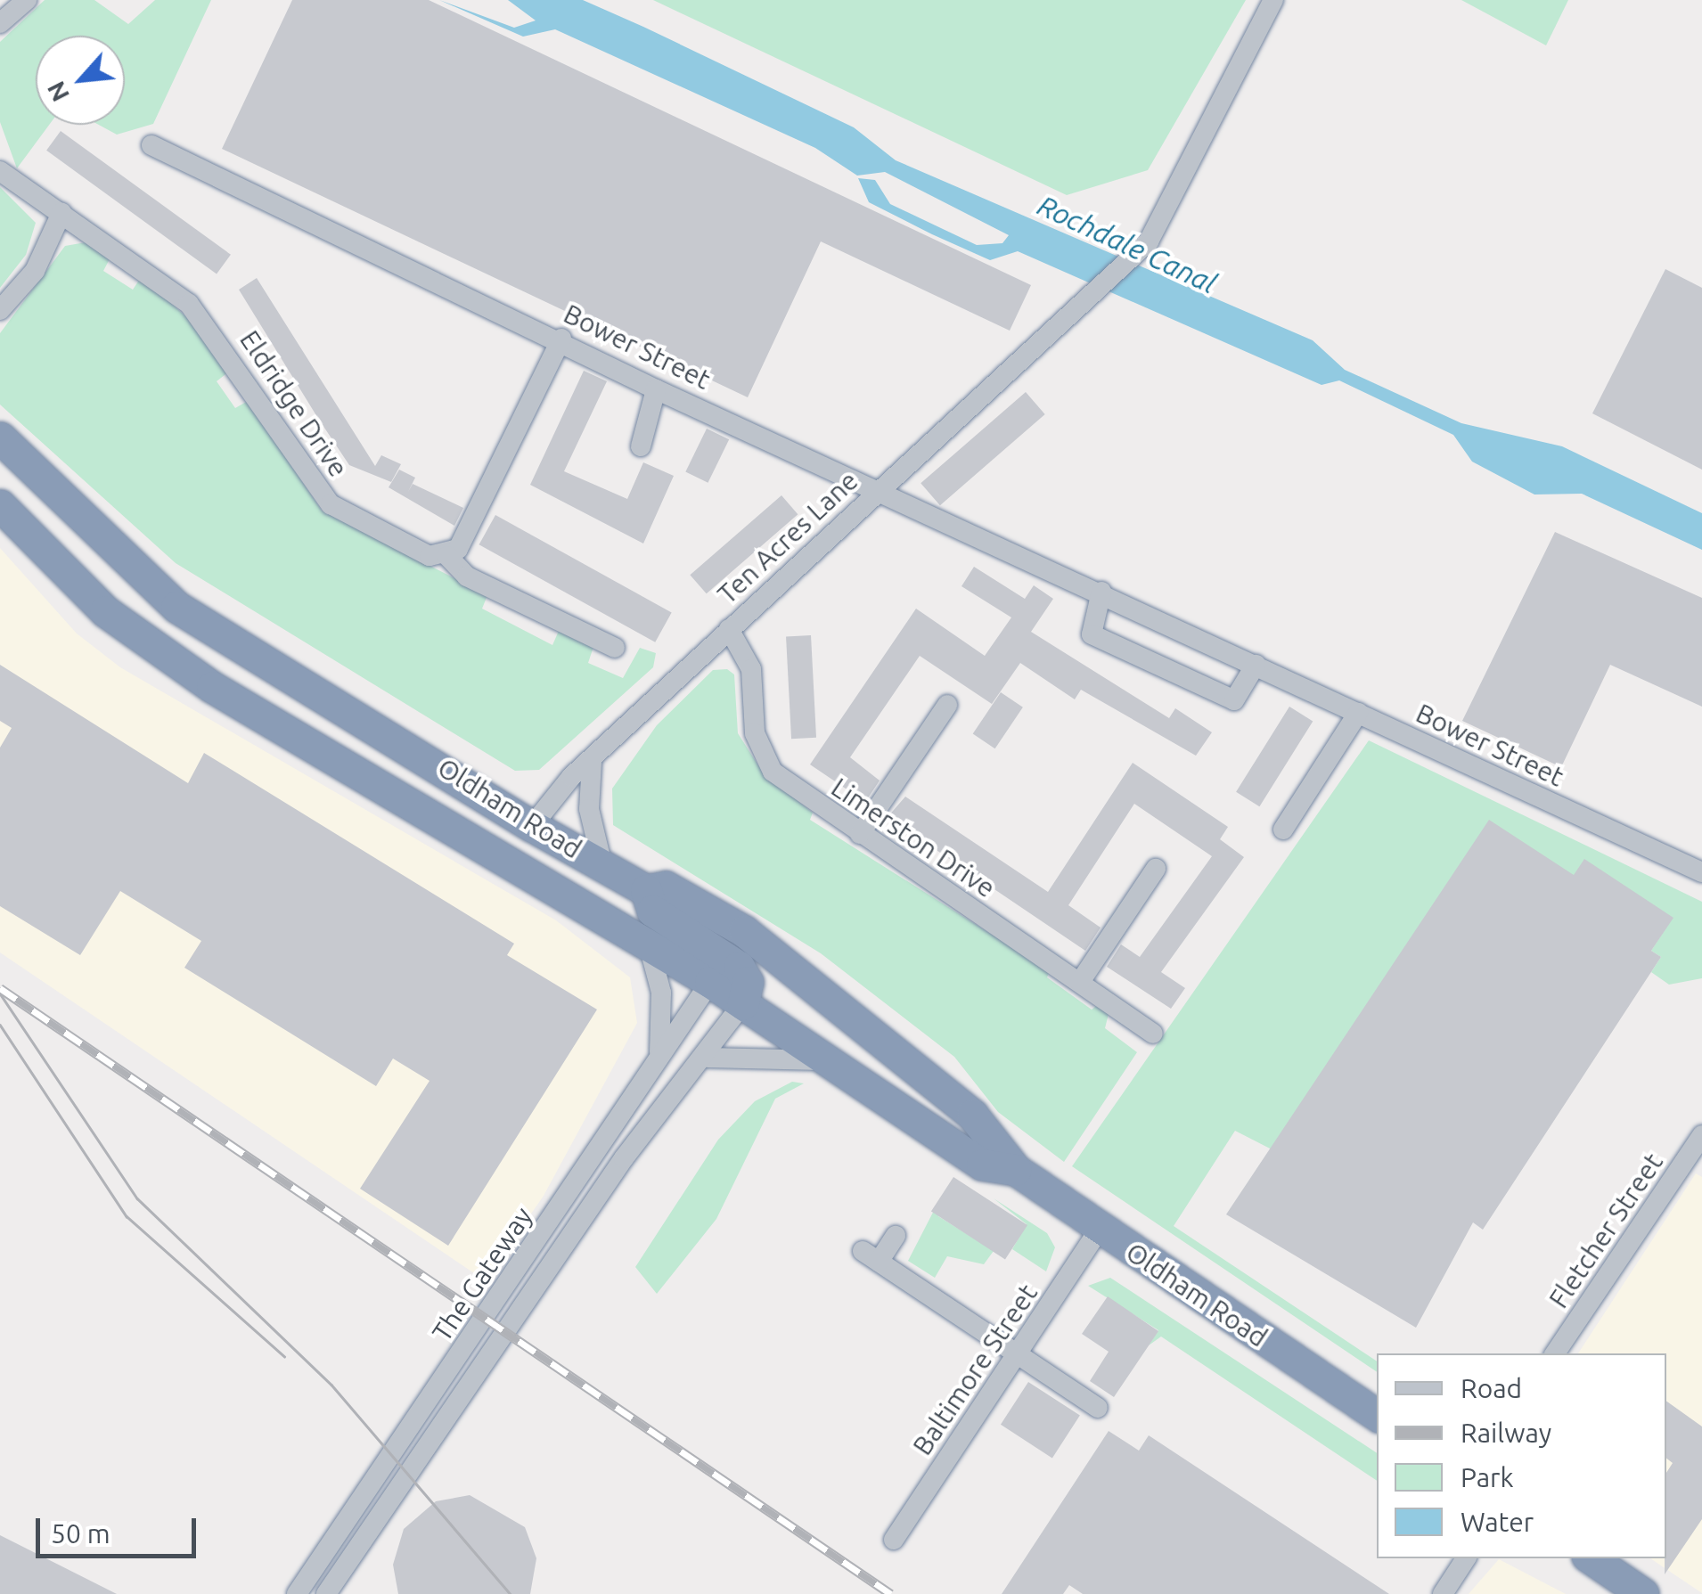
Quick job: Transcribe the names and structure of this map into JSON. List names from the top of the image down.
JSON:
{
  "streets": {
    "highway": ["Oldham Road"],
    "street": [
      "Bower Street",
      "Eldridge Drive",
      "Ten Acres Lane",
      "Limerston Drive",
      "Fletcher Street",
      "The Gateway",
      "Baltimore Street"
    ]
  },
  "crossings": [
    ["Bower Street", "Ten Acres Lane"],
    ["Ten Acres Lane", "Oldham Road"],
    ["Ten Acres Lane", "Limerston Drive"],
    ["Oldham Road", "The Gateway"],
    ["Oldham Road", "Baltimore Street"]
  ],
  "water": ["Rochdale Canal"],
  "legend": [
    "Road",
    "Railway",
    "Park",
    "Water"
  ],
  "scale_bar": "50 m",
  "north": "bottom left"
}
